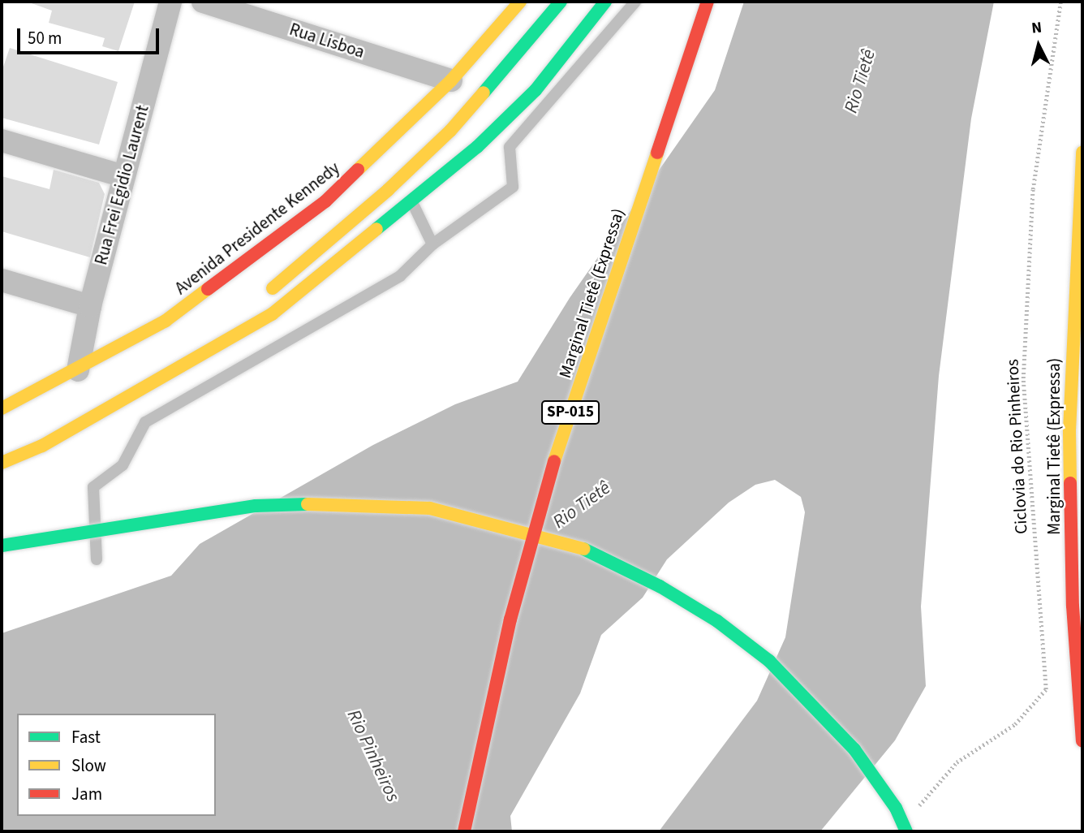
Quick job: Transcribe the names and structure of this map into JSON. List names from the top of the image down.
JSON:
{
  "streets": {
    "highway": ["Avenida Presidente Kennedy", "Marginal Tietê (Expressa)", "SP-015"],
    "street": ["Rua Lisboa", "Rua Frei Egidio Laurent"],
    "path": ["Ciclovia do Rio Pinheiros"]
  },
  "crossings": [
    ["Rua Lisboa", "Avenida Presidente Kennedy"],
    ["Rua Frei Egidio Laurent", "Avenida Presidente Kennedy"]
  ],
  "water": ["Rio Tietê", "Rio Pinheiros"],
  "legend": ["Fast", "Slow", "Jam"],
  "scale_bar": "50 m",
  "north": "top"
}
